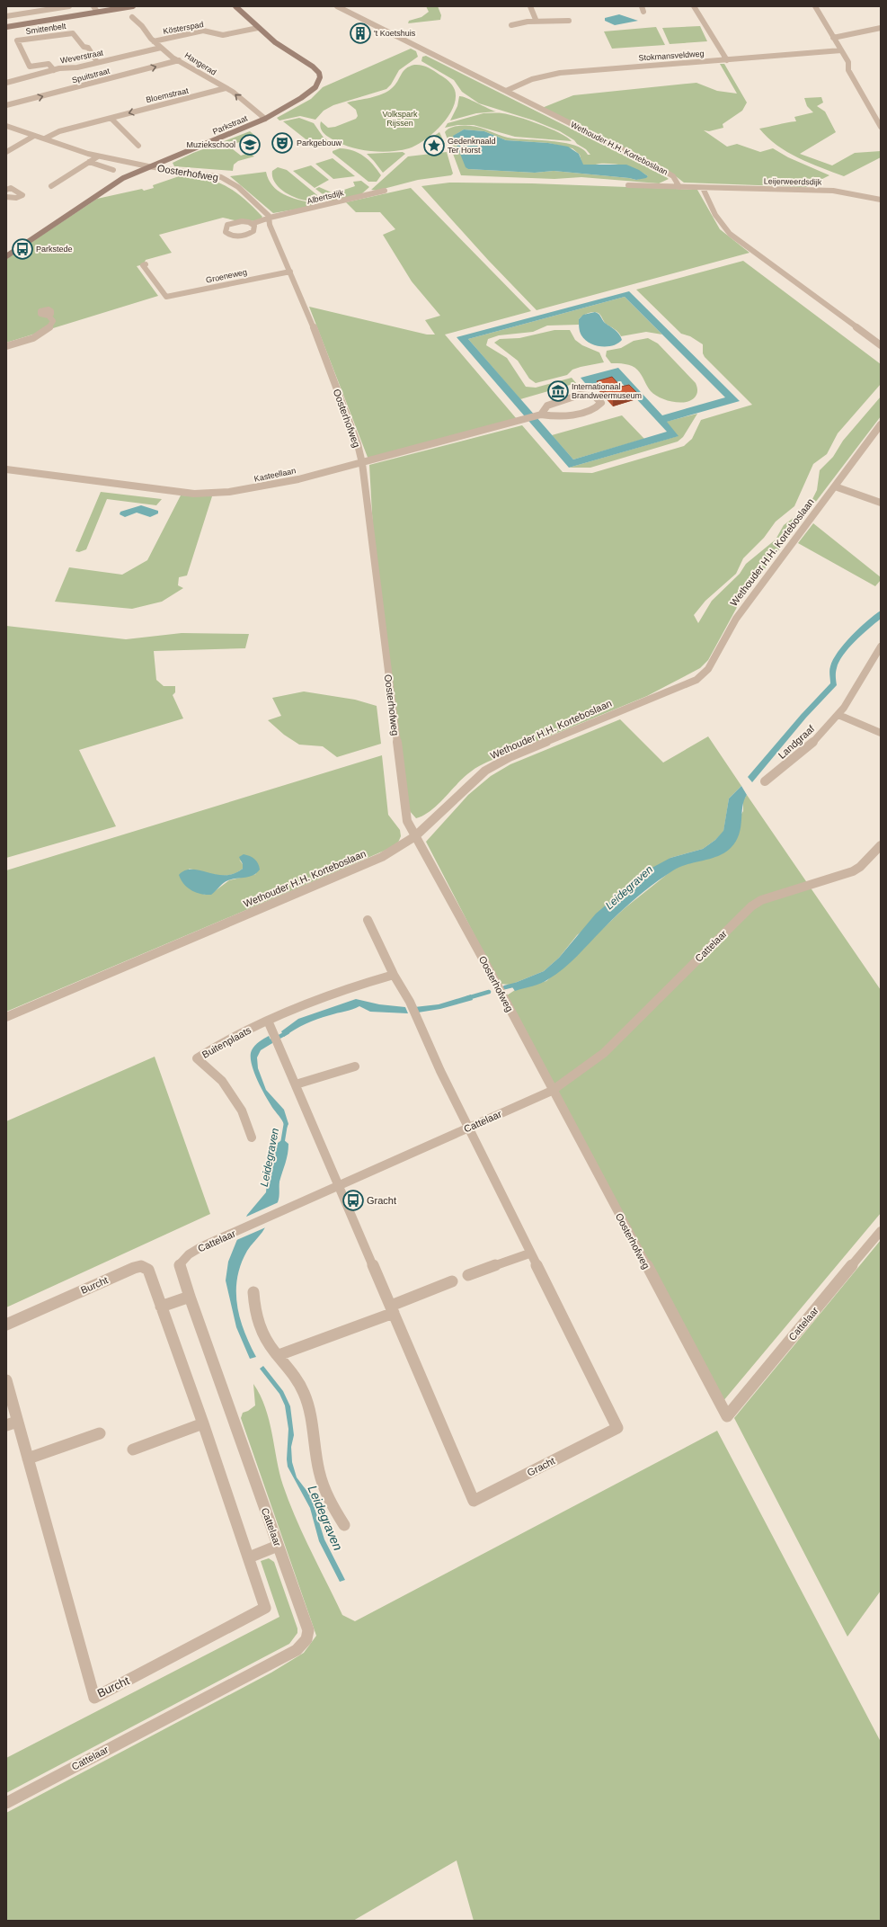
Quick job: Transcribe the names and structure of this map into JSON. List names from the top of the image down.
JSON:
{
  "streets": {
    "main road": ["Parkstraat"],
    "street": [
      "Kösterspad",
      "Smittenbelt",
      "Stokmansveldweg",
      "Weverstraat",
      "Hangerad",
      "Spuitstraat",
      "Bloemstraat",
      "Wethouder H.H. Korteboslaan",
      "Oosterhofweg",
      "Leijerweerdsdijk",
      "Albertsdijk",
      "Groeneweg",
      "Kasteellaan",
      "Landgraaf",
      "Cattelaar",
      "Buitenplaats",
      "Burcht",
      "Gracht"
    ]
  },
  "crossings": [
    ["Kösterspad", "Hangerad"],
    ["Kösterspad", "Parkstraat"],
    ["Smittenbelt", "Weverstraat"],
    ["Stokmansveldweg", "Wethouder H.H. Korteboslaan"],
    ["Weverstraat", "Hangerad"],
    ["Hangerad", "Spuitstraat"],
    ["Hangerad", "Bloemstraat"],
    ["Hangerad", "Parkstraat"],
    ["Bloemstraat", "Oosterhofweg"],
    ["Parkstraat", "Oosterhofweg"],
    ["Wethouder H.H. Korteboslaan", "Oosterhofweg"],
    ["Oosterhofweg", "Albertsdijk"],
    ["Oosterhofweg", "Groeneweg"],
    ["Oosterhofweg", "Kasteellaan"],
    ["Oosterhofweg", "Cattelaar"],
    ["Cattelaar", "Gracht"]
  ],
  "one_way": ["Bloemstraat"],
  "water": ["Leidegraven"],
  "parks": ["Volkspark Rijssen"],
  "places": {
    "building": ["'t Koetshuis"],
    "theatre": ["Parkgebouw"],
    "school or university": ["Muziekschool"],
    "place": ["Gedenknaald Ter Horst"],
    "bus stop": ["Parkstede", "Gracht"],
    "museum": ["Internationaal Brandweermuseum"]
  }
}
